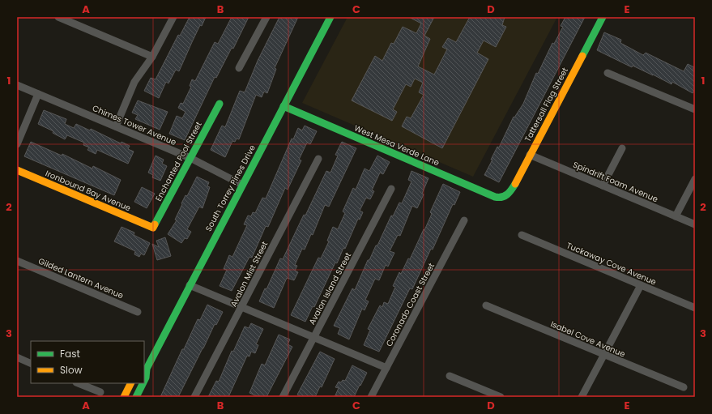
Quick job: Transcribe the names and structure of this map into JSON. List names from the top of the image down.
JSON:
{
  "streets": {
    "street": [
      "Tattersall Flag Street",
      "Chimes Tower Avenue",
      "West Mesa Verde Lane",
      "Enchanted Pool Street",
      "Spindrift Foam Avenue",
      "South Torrey Pines Drive",
      "Ironbound Bay Avenue",
      "Tuckaway Cove Avenue",
      "Avalon Mist Street",
      "Gilded Lantern Avenue",
      "Avalon Island Street",
      "Coronado Coast Street",
      "Isabel Cove Avenue"
    ]
  },
  "crossings": [
    ["Tattersall Flag Street", "West Mesa Verde Lane"],
    ["Tattersall Flag Street", "Spindrift Foam Avenue"],
    ["Chimes Tower Avenue", "Enchanted Pool Street"],
    ["Chimes Tower Avenue", "South Torrey Pines Drive"],
    ["West Mesa Verde Lane", "South Torrey Pines Drive"],
    ["Enchanted Pool Street", "Ironbound Bay Avenue"]
  ],
  "legend": ["Fast", "Slow"],
  "grid": {
    "columns": [
      "A",
      "B",
      "C",
      "D",
      "E"
    ],
    "rows": ["1", "2", "3"]
  }
}
